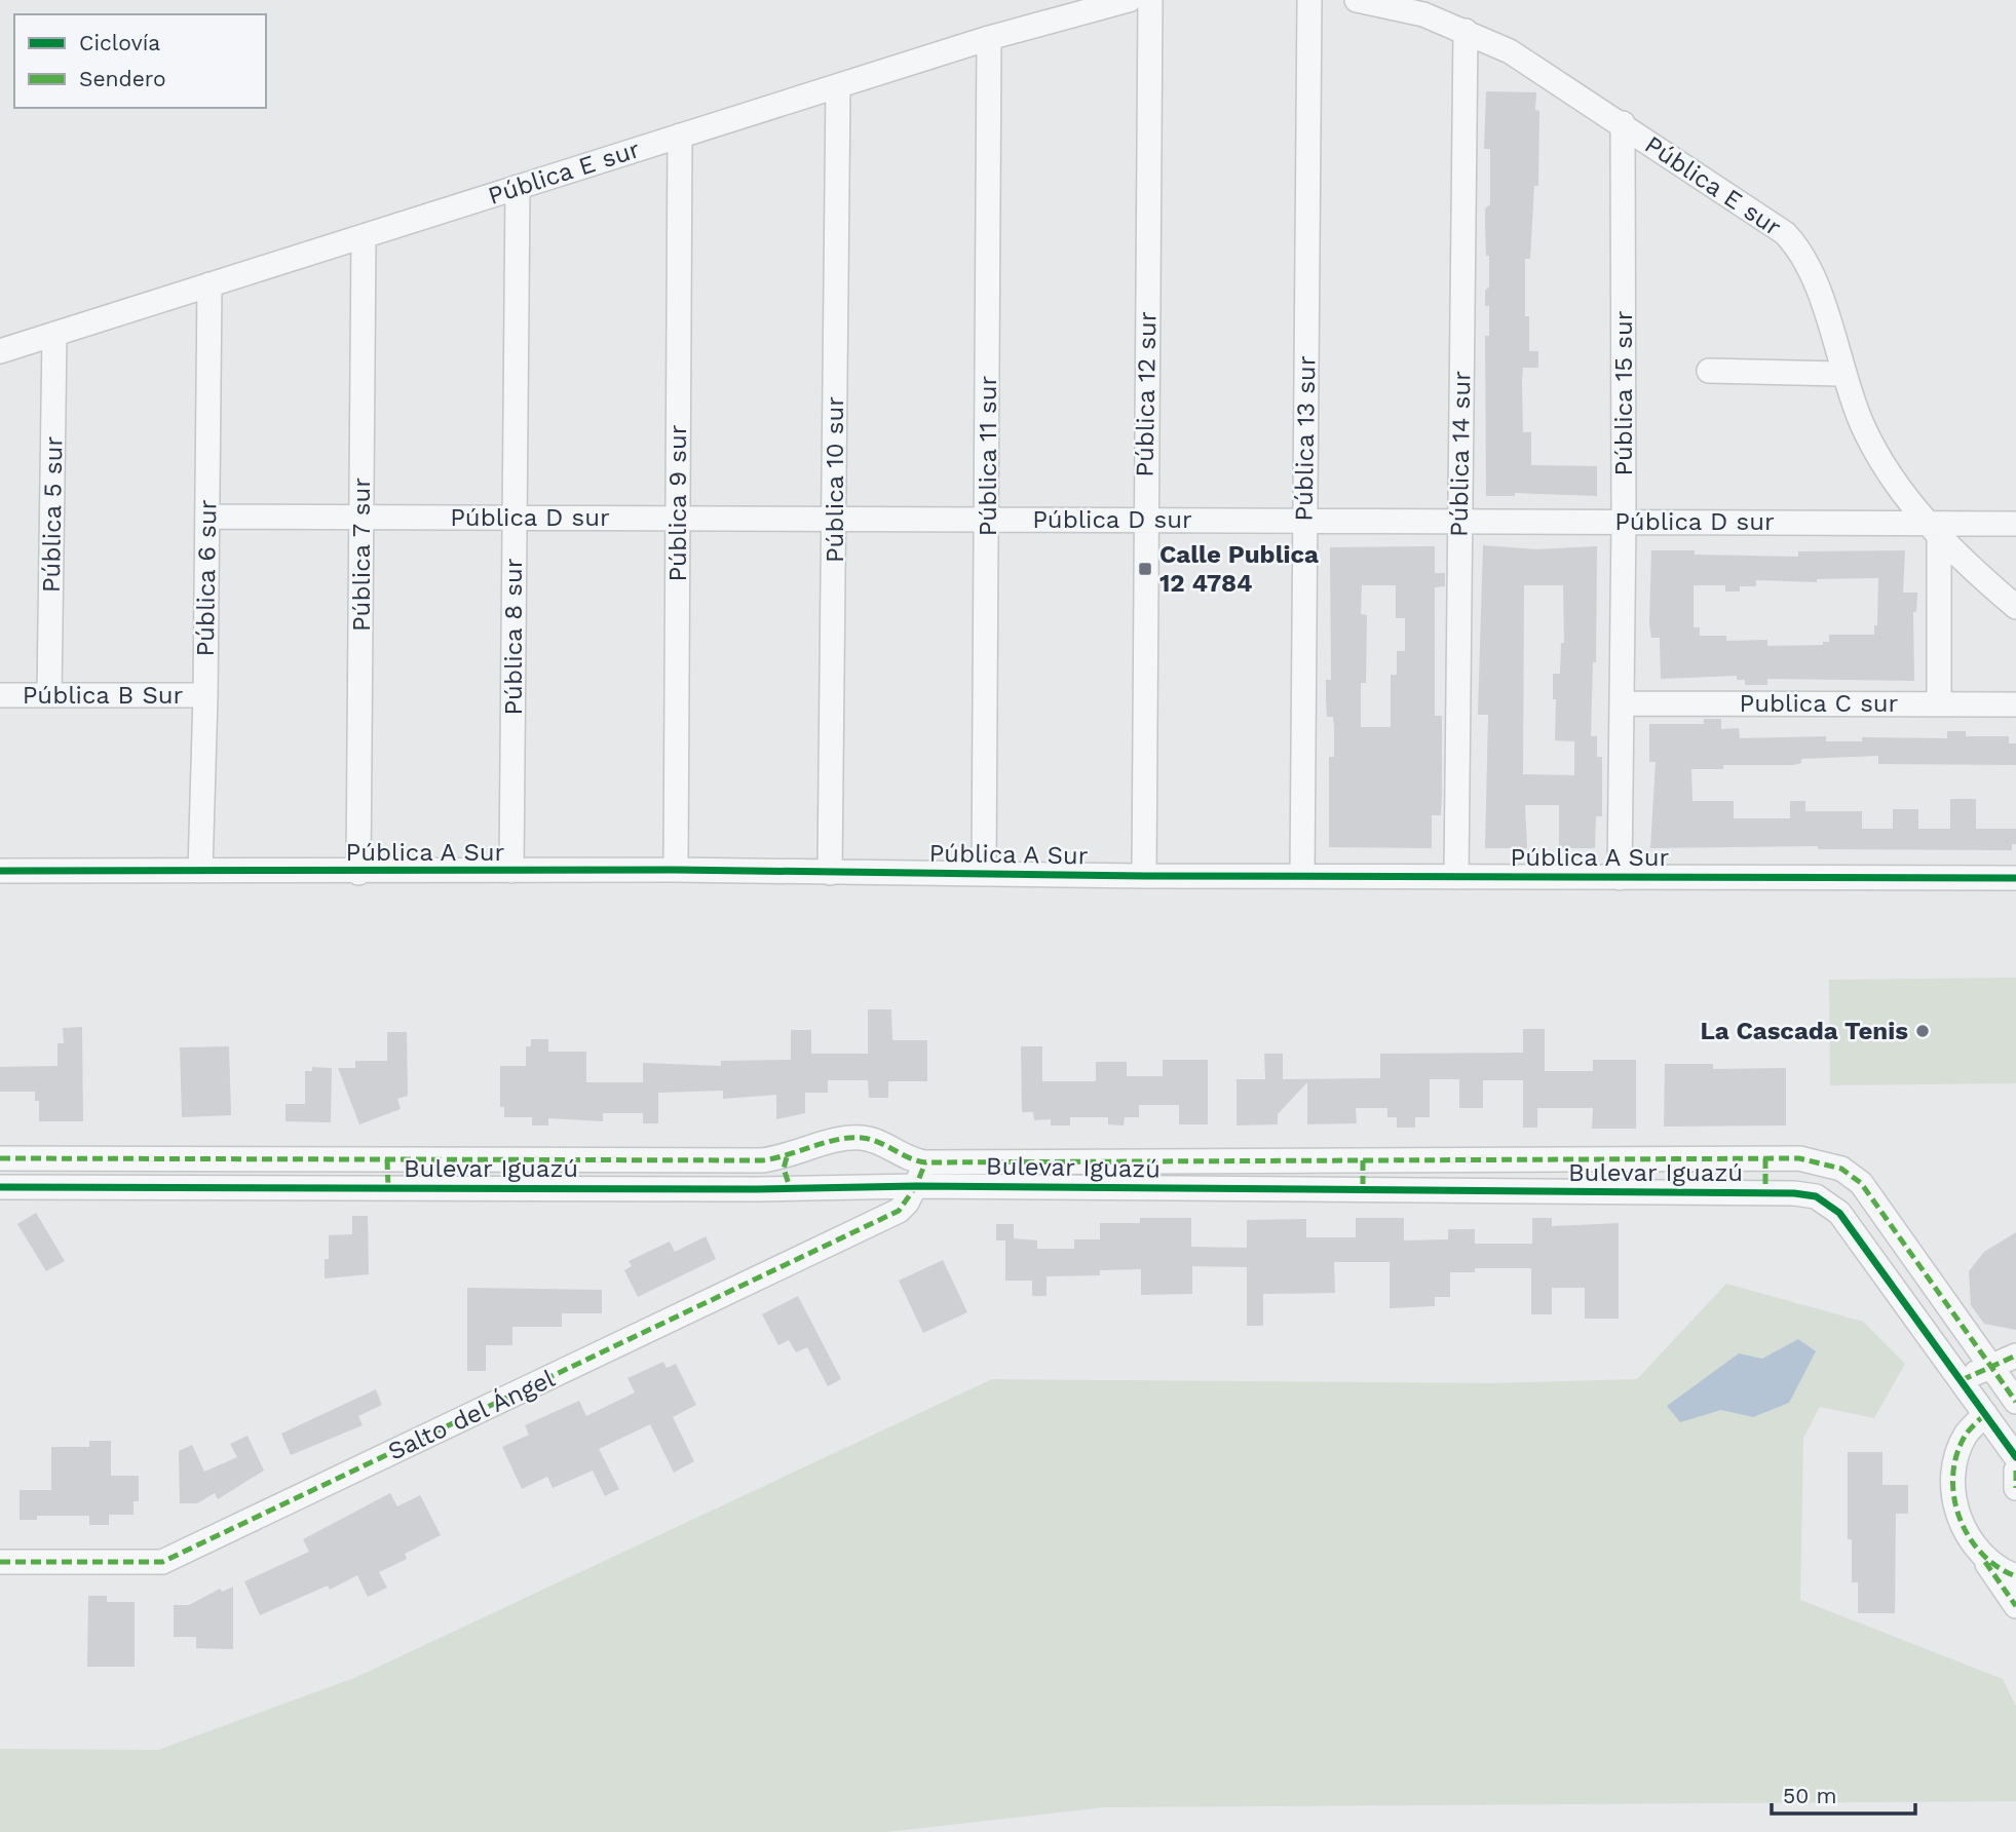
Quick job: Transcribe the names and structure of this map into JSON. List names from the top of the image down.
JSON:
{
  "streets": {
    "street": [
      "Pública E sur",
      "Pública 15 sur",
      "Pública 12 sur",
      "Pública 13 sur",
      "Pública 14 sur",
      "Pública 11 sur",
      "Pública 10 sur",
      "Pública 9 sur",
      "Pública 5 sur",
      "Pública D sur",
      "Pública 7 sur",
      "Pública 6 sur",
      "Pública 8 sur",
      "Pública B Sur",
      "Publica C sur",
      "Pública A Sur",
      "Bulevar Iguazú",
      "Salto del Ángel"
    ]
  },
  "crossings": [
    ["Pública E sur", "Pública 15 sur"],
    ["Pública E sur", "Pública 14 sur"],
    ["Pública E sur", "Pública 11 sur"],
    ["Pública E sur", "Pública 10 sur"],
    ["Pública E sur", "Pública 9 sur"],
    ["Pública E sur", "Pública 5 sur"],
    ["Pública E sur", "Pública D sur"],
    ["Pública E sur", "Pública 7 sur"],
    ["Pública E sur", "Pública 6 sur"],
    ["Pública E sur", "Pública 8 sur"],
    ["Pública 15 sur", "Pública D sur"],
    ["Pública 15 sur", "Publica C sur"],
    ["Pública 15 sur", "Pública A Sur"],
    ["Pública 12 sur", "Pública D sur"],
    ["Pública 12 sur", "Pública A Sur"],
    ["Pública 13 sur", "Pública D sur"],
    ["Pública 13 sur", "Pública A Sur"],
    ["Pública 14 sur", "Pública D sur"],
    ["Pública 14 sur", "Pública A Sur"],
    ["Pública 11 sur", "Pública D sur"],
    ["Pública 11 sur", "Pública A Sur"],
    ["Pública 10 sur", "Pública D sur"],
    ["Pública 10 sur", "Pública A Sur"],
    ["Pública 9 sur", "Pública D sur"],
    ["Pública 9 sur", "Pública A Sur"],
    ["Pública 5 sur", "Pública B Sur"],
    ["Pública D sur", "Pública 7 sur"],
    ["Pública D sur", "Pública 6 sur"],
    ["Pública D sur", "Pública 8 sur"],
    ["Pública 7 sur", "Pública A Sur"],
    ["Pública 6 sur", "Pública B Sur"],
    ["Pública 6 sur", "Pública A Sur"],
    ["Pública 8 sur", "Pública A Sur"],
    ["Bulevar Iguazú", "Salto del Ángel"]
  ],
  "places": {
    "transit": ["Calle Publica 12 4784"],
    "other": ["La Cascada Tenis"]
  },
  "legend": ["Ciclovía", "Sendero"],
  "scale_bar": "50 m"
}
